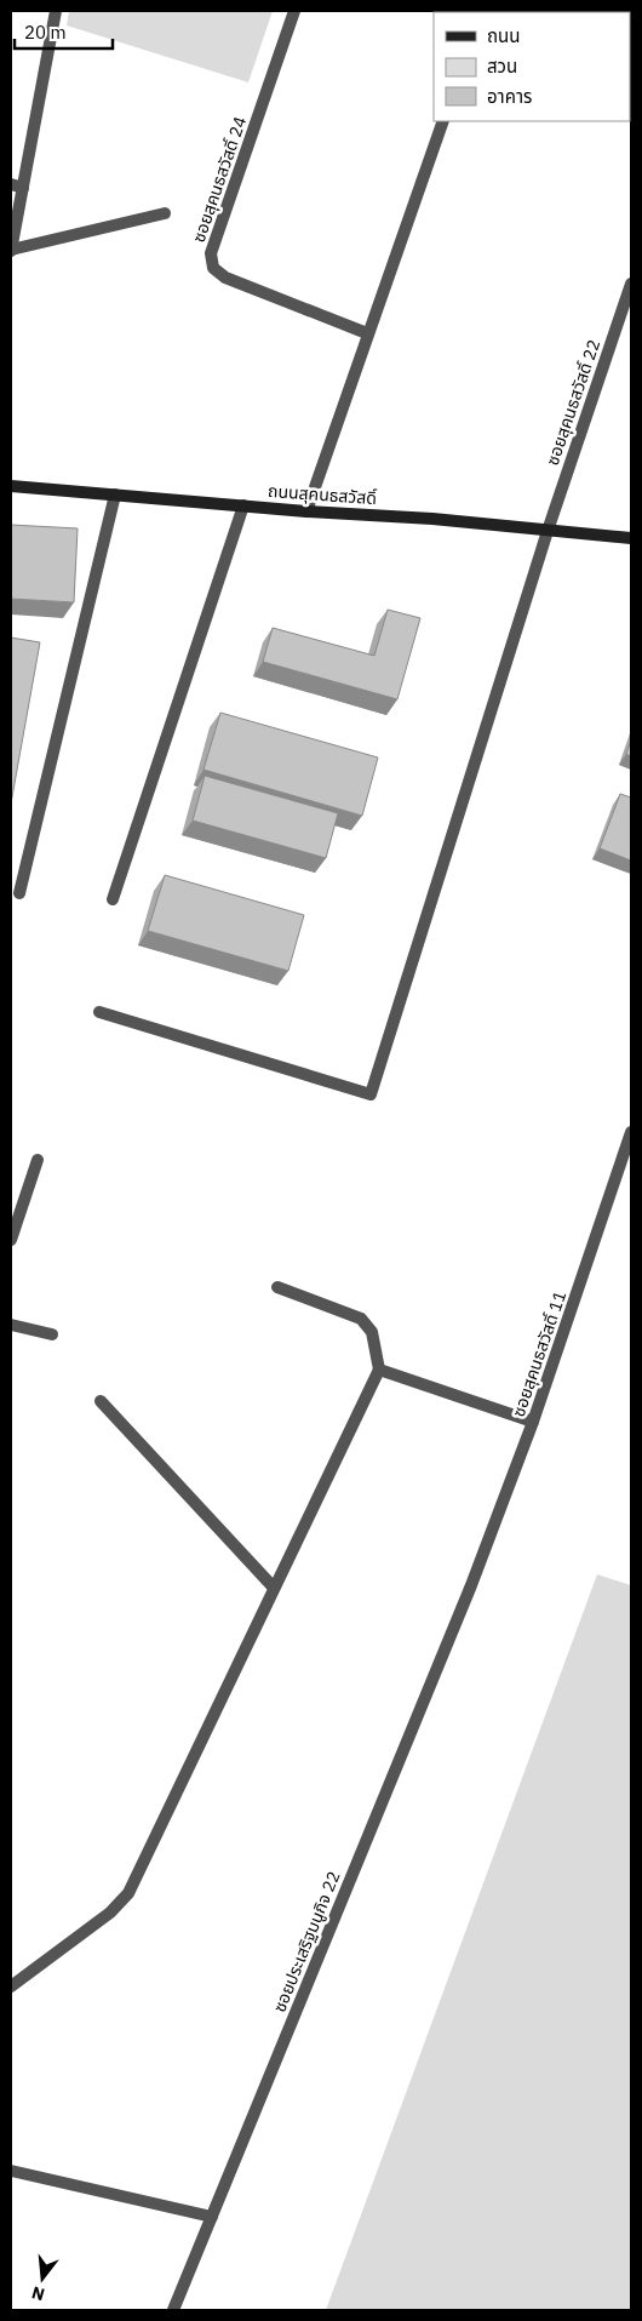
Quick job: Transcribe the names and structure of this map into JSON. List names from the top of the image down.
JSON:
{
  "streets": {
    "main road": ["ถนนสุคนธสวัสดิ์"],
    "street": [
      "ซอยสุคนธสวัสดิ์ 24",
      "ซอยสุคนธสวัสดิ์ 22",
      "ซอยสุคนธสวัสดิ์ 11",
      "ซอยประเสริฐมนูกิจ 22"
    ]
  },
  "crossings": [
    ["ซอยสุคนธสวัสดิ์ 22", "ถนนสุคนธสวัสดิ์"],
    ["ซอยสุคนธสวัสดิ์ 11", "ซอยประเสริฐมนูกิจ 22"]
  ],
  "legend": ["ถนน", "สวน", "อาคาร"],
  "scale_bar": "20 m",
  "north": "bottom"
}
